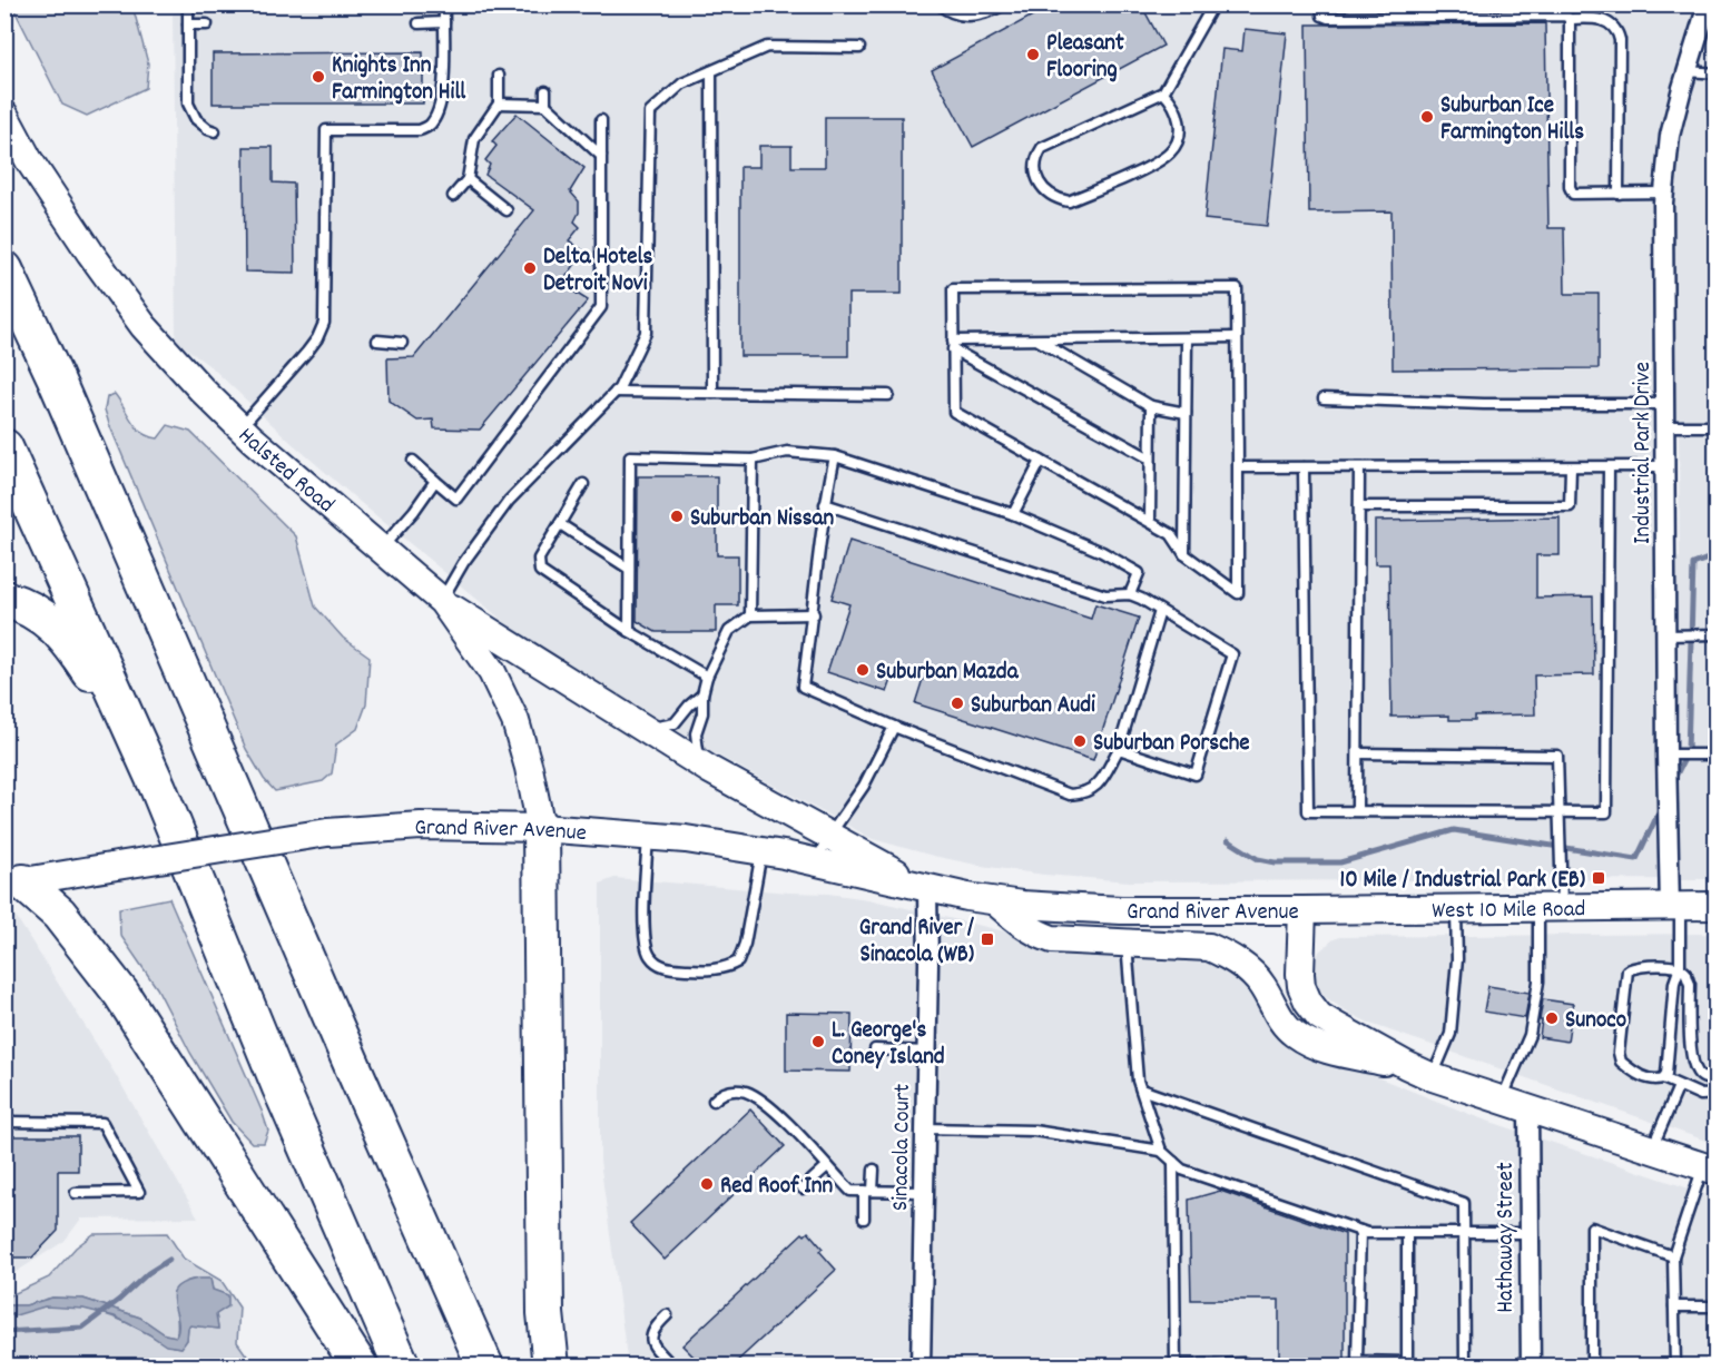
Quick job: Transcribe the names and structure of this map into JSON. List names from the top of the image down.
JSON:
{
  "streets": {
    "main road": ["Halsted Road", "Grand River Avenue", "West 10 Mile Road"],
    "street": ["Industrial Park Drive", "Sinacola Court", "Hathaway Street"]
  },
  "crossings": [
    ["Industrial Park Drive", "West 10 Mile Road"],
    ["Halsted Road", "Grand River Avenue"],
    ["Grand River Avenue", "West 10 Mile Road"],
    ["Grand River Avenue", "Sinacola Court"],
    ["Grand River Avenue", "Hathaway Street"]
  ],
  "places": {
    "other": [
      "Pleasant Flooring",
      "Knights Inn Farmington Hill",
      "Suburban Ice Farmington Hills",
      "Delta Hotels Detroit Novi",
      "Suburban Nissan",
      "Suburban Mazda",
      "Suburban Audi",
      "Suburban Porsche",
      "Sunoco",
      "L. George's Coney Island",
      "Red Roof Inn"
    ],
    "transit": ["10 Mile / Industrial Park (EB)", "Grand River / Sinacola (WB)"]
  }
}
